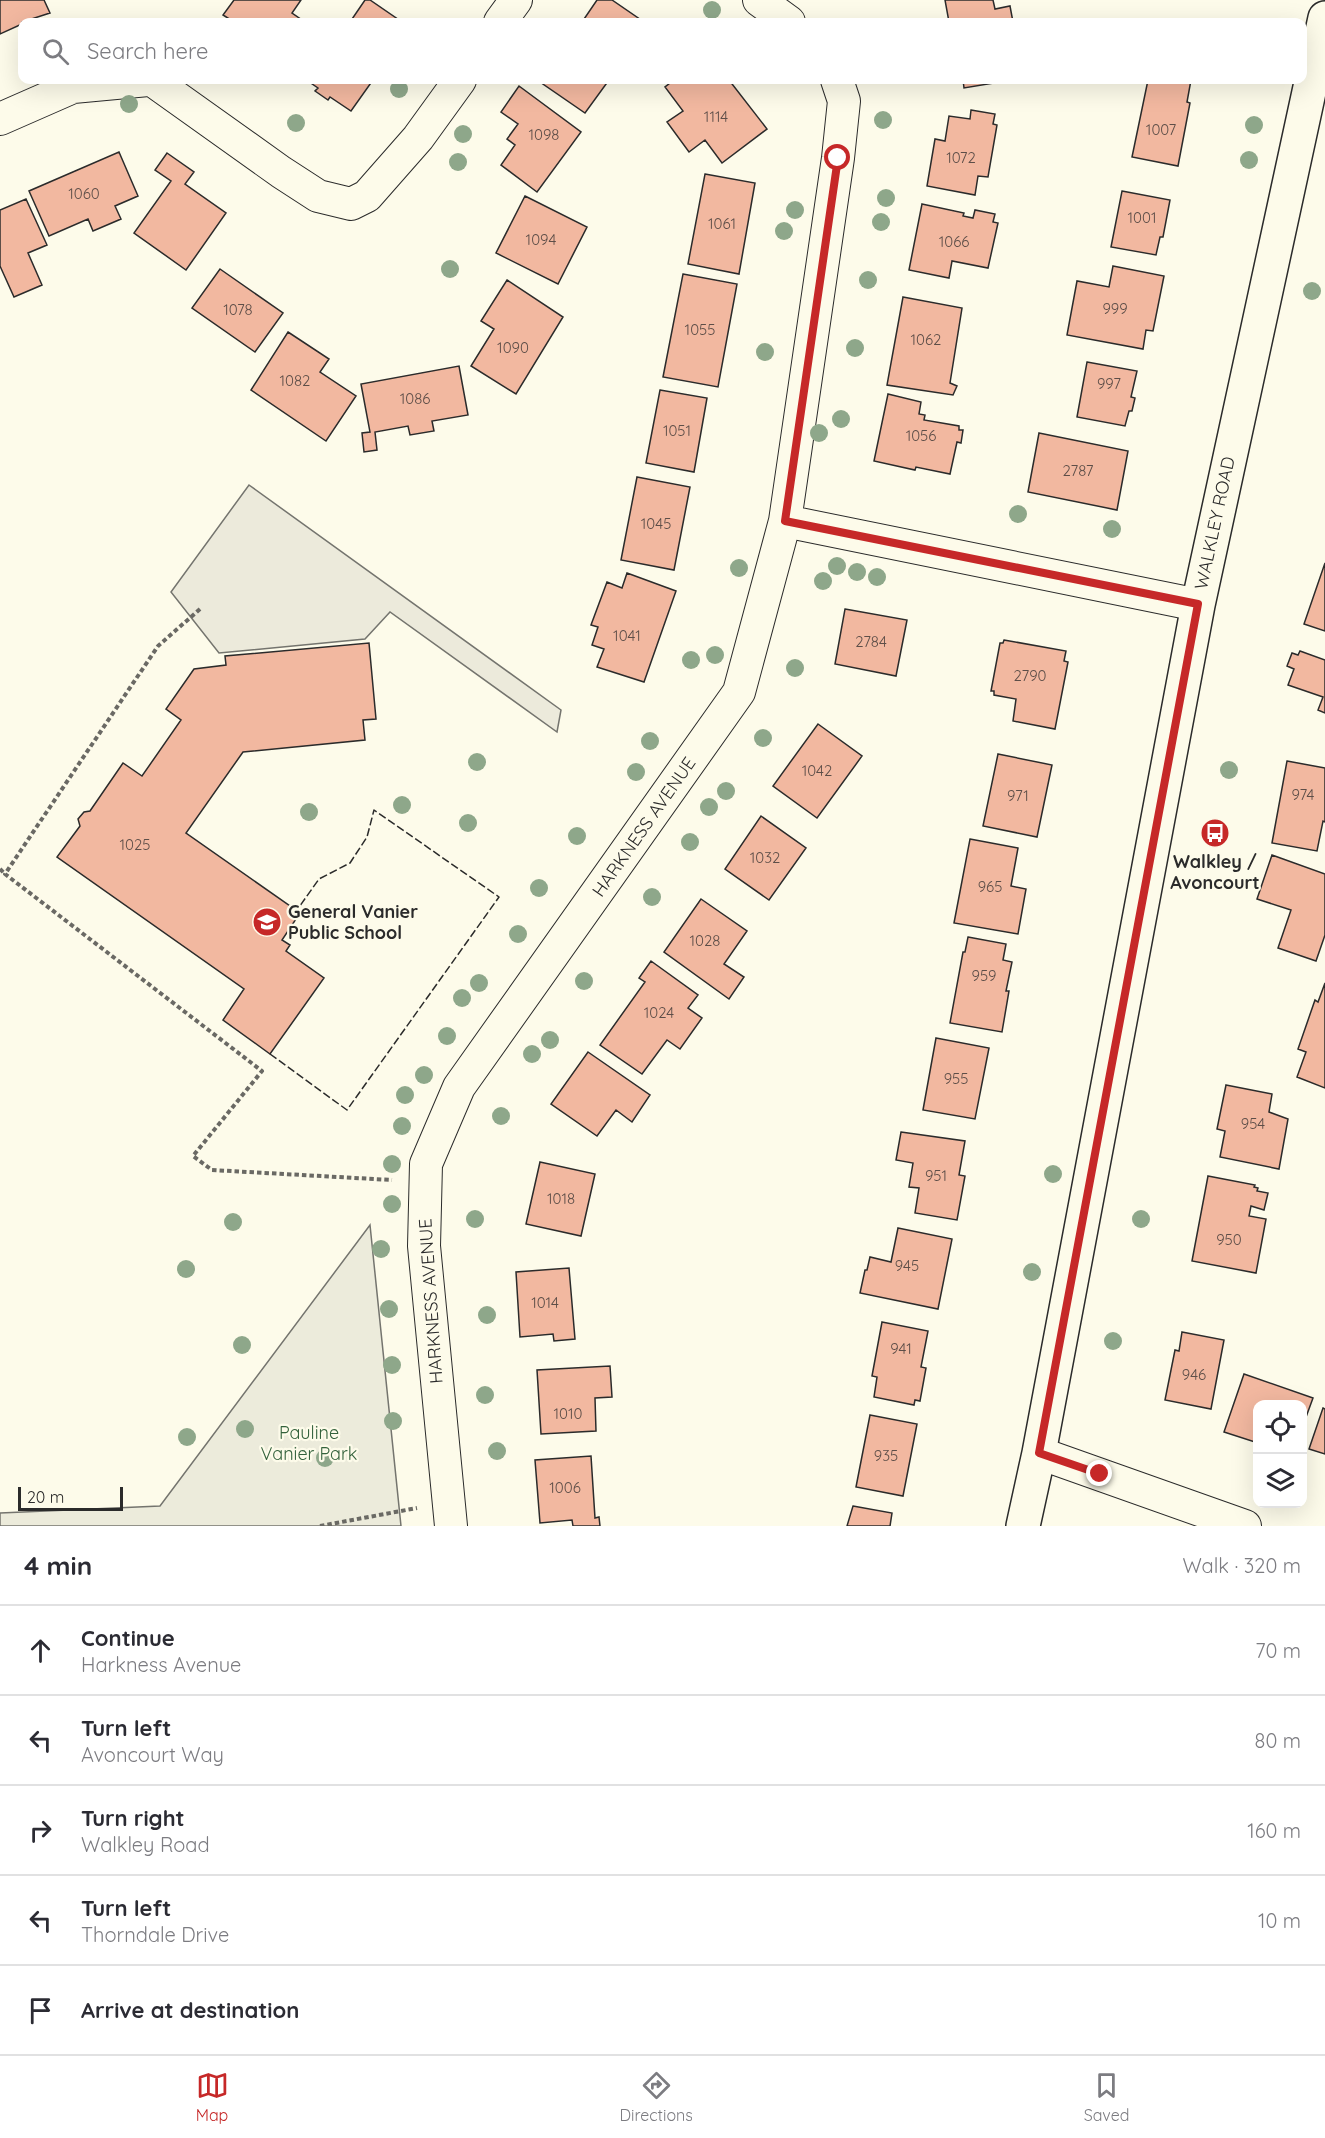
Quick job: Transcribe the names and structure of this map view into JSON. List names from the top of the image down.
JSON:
{
  "streets": {
    "main road": ["WALKLEY ROAD"],
    "street": ["HARKNESS AVENUE"]
  },
  "parks": ["Pauline Vanier Park"],
  "places": {
    "bus stop": ["Walkley / Avoncourt"],
    "school or university": ["General Vanier Public School"]
  },
  "house_numbers": [
    "1114",
    "1007",
    "1098",
    "1072",
    "1060",
    "1001",
    "1061",
    "1094",
    "1066",
    "999",
    "1078",
    "1055",
    "1062",
    "1090",
    "1082",
    "997",
    "1086",
    "1051",
    "1056",
    "2787",
    "1045",
    "1041",
    "2784",
    "2790",
    "1042",
    "974",
    "971",
    "1025",
    "1032",
    "965",
    "1028",
    "959",
    "1024",
    "955",
    "954",
    "951",
    "1018",
    "950",
    "945",
    "1014",
    "941",
    "946",
    "1010",
    "935",
    "1006"
  ],
  "scale_bar": "20 m",
  "page": {
    "search": "Search here",
    "scale": "20 m",
    "heading": ["4 min", "Walk · 320 m"],
    "list": [
      ["Continue", "Harkness Avenue", "70 m"],
      ["Turn left", "Avoncourt Way", "80 m"],
      ["Turn right", "Walkley Road", "160 m"],
      ["Turn left", "Thorndale Drive", "10 m"],
      "Arrive at destination"
    ],
    "nav": ["Map", "Directions", "Saved"]
  }
}
